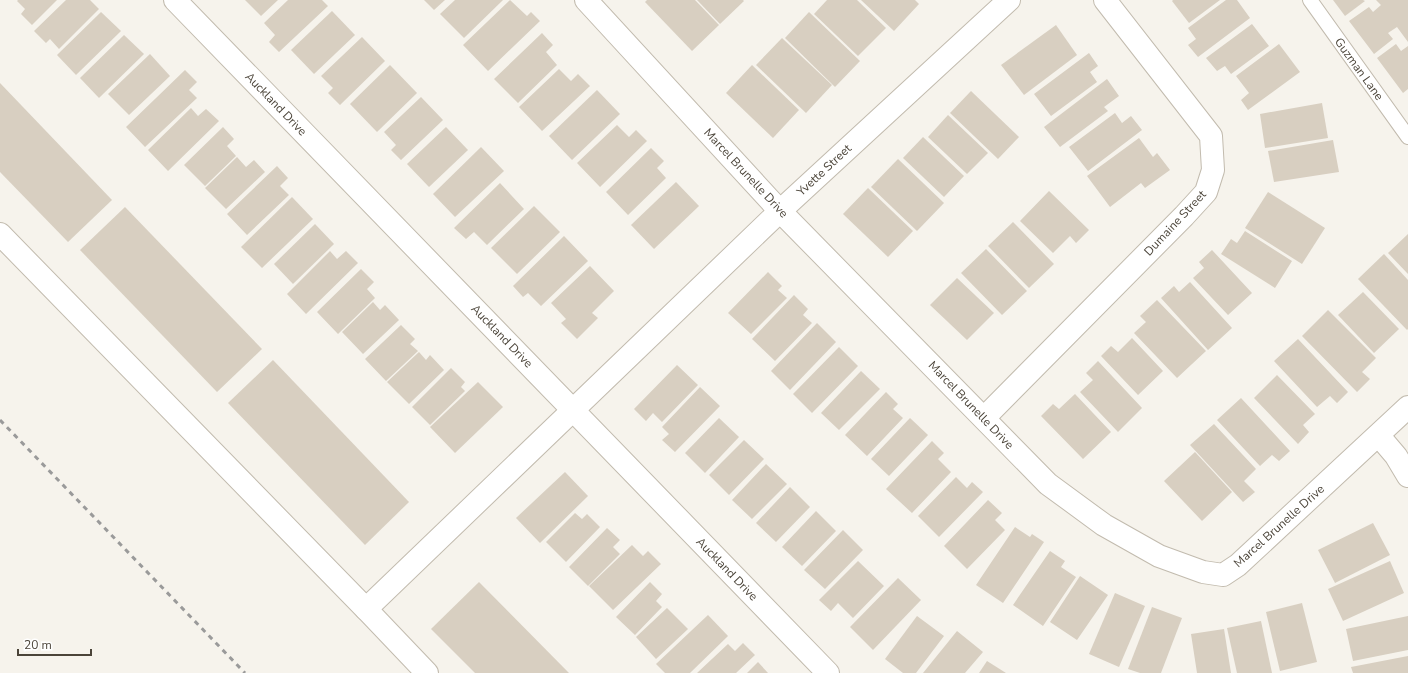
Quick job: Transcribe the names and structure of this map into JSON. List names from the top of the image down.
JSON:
{
  "streets": {
    "street": [
      "Auckland Drive",
      "Yvette Street",
      "Marcel Brunelle Drive",
      "Dumaine Street"
    ],
    "lane": ["Guzman Lane"]
  },
  "crossings": [
    ["Auckland Drive", "Yvette Street"],
    ["Yvette Street", "Marcel Brunelle Drive"],
    ["Marcel Brunelle Drive", "Dumaine Street"]
  ],
  "scale_bar": "20 m"
}
